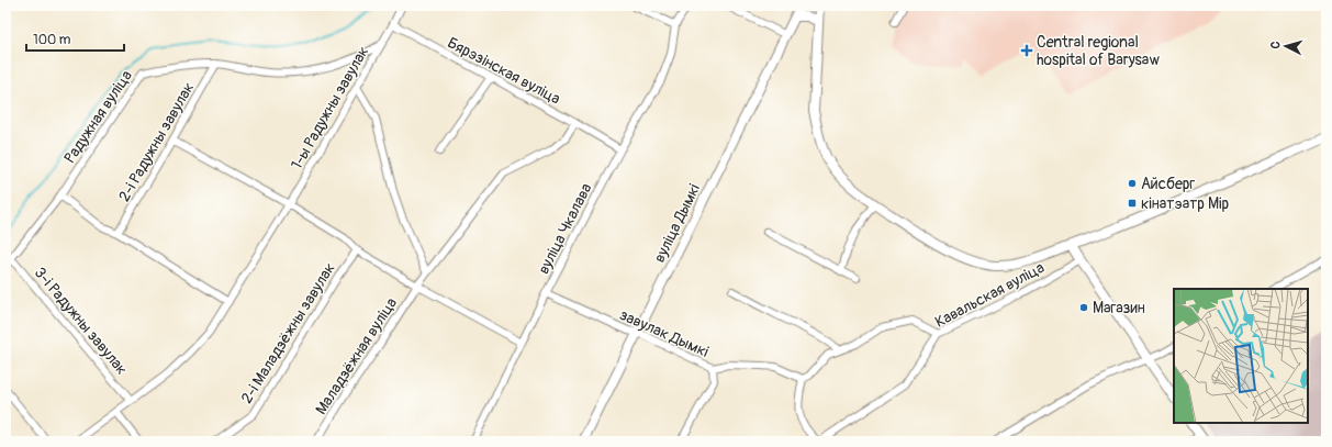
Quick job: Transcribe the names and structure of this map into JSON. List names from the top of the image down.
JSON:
{
  "streets": {
    "street": [
      "Бярэзінская вуліца",
      "1-ы Радужны завулак",
      "Радужная вуліца",
      "2-і Радужны завулак",
      "вуліца Дымкі",
      "вуліца Чкалава",
      "Кавальская вуліца",
      "3-і Радужны завулак",
      "2-і Маладзёжны завулак",
      "завулак Дымкі",
      "Маладзёжная вуліца"
    ]
  },
  "crossings": [
    ["Бярэзінская вуліца", "1-ы Радужны завулак"],
    ["Бярэзінская вуліца", "вуліца Чкалава"],
    ["Бярэзінская вуліца", "Маладзёжная вуліца"],
    ["1-ы Радужны завулак", "Радужная вуліца"],
    ["1-ы Радужны завулак", "3-і Радужны завулак"],
    ["Радужная вуліца", "2-і Радужны завулак"],
    ["Радужная вуліца", "3-і Радужны завулак"],
    ["вуліца Дымкі", "завулак Дымкі"],
    ["вуліца Чкалава", "завулак Дымкі"]
  ],
  "places": {
    "health": ["Central regional hospital of Barysaw"],
    "other": ["Айсберг", "Магазин"],
    "transit": ["кінатэатр Мір"]
  },
  "scale_bar": "100 m",
  "north": "left"
}
